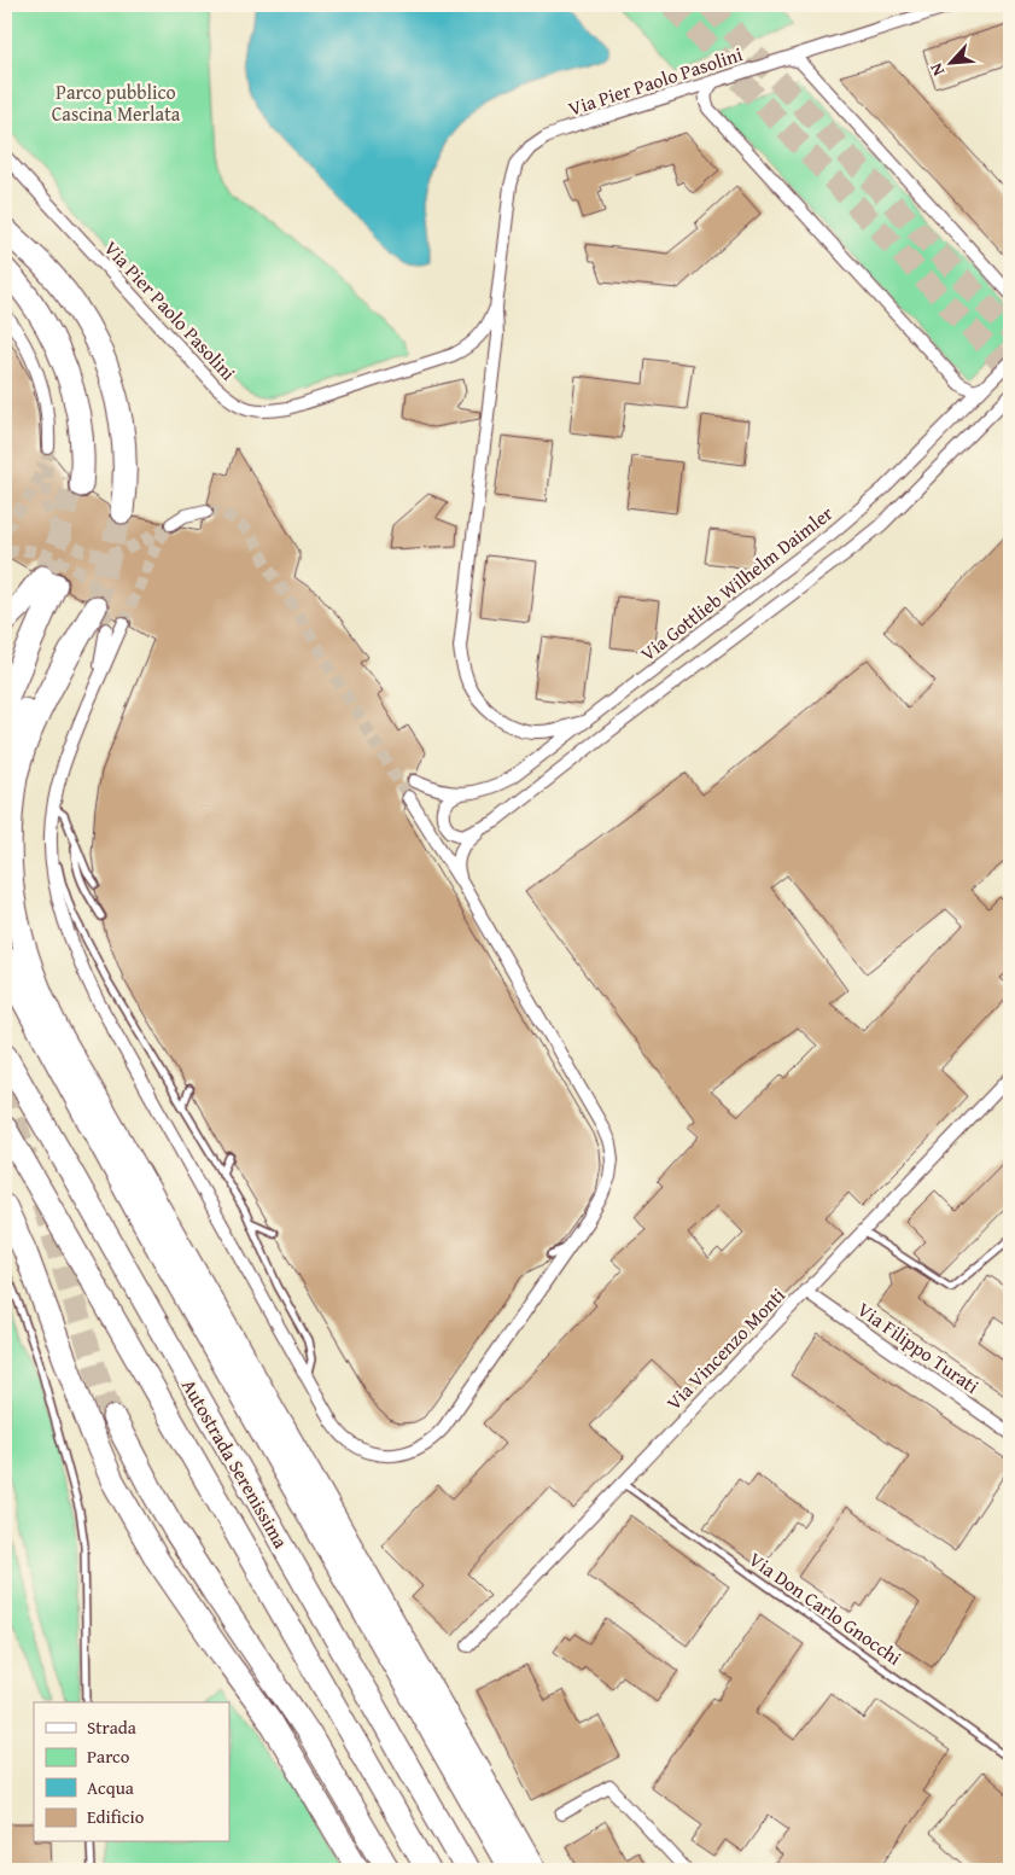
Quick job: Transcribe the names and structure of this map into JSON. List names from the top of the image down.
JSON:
{
  "streets": {
    "highway": ["Autostrada Serenissima"],
    "street": [
      "Via Pier Paolo Pasolini",
      "Via Gottlieb Wilhelm Daimler",
      "Via Filippo Turati",
      "Via Vincenzo Monti"
    ],
    "lane": ["Via Don Carlo Gnocchi"]
  },
  "crossings": [
    ["Via Pier Paolo Pasolini", "Via Gottlieb Wilhelm Daimler"],
    ["Via Filippo Turati", "Via Vincenzo Monti"],
    ["Via Vincenzo Monti", "Via Don Carlo Gnocchi"]
  ],
  "parks": ["Parco pubblico Cascina Merlata"],
  "legend": [
    "Strada",
    "Parco",
    "Acqua",
    "Edificio"
  ],
  "north": "bottom left"
}
